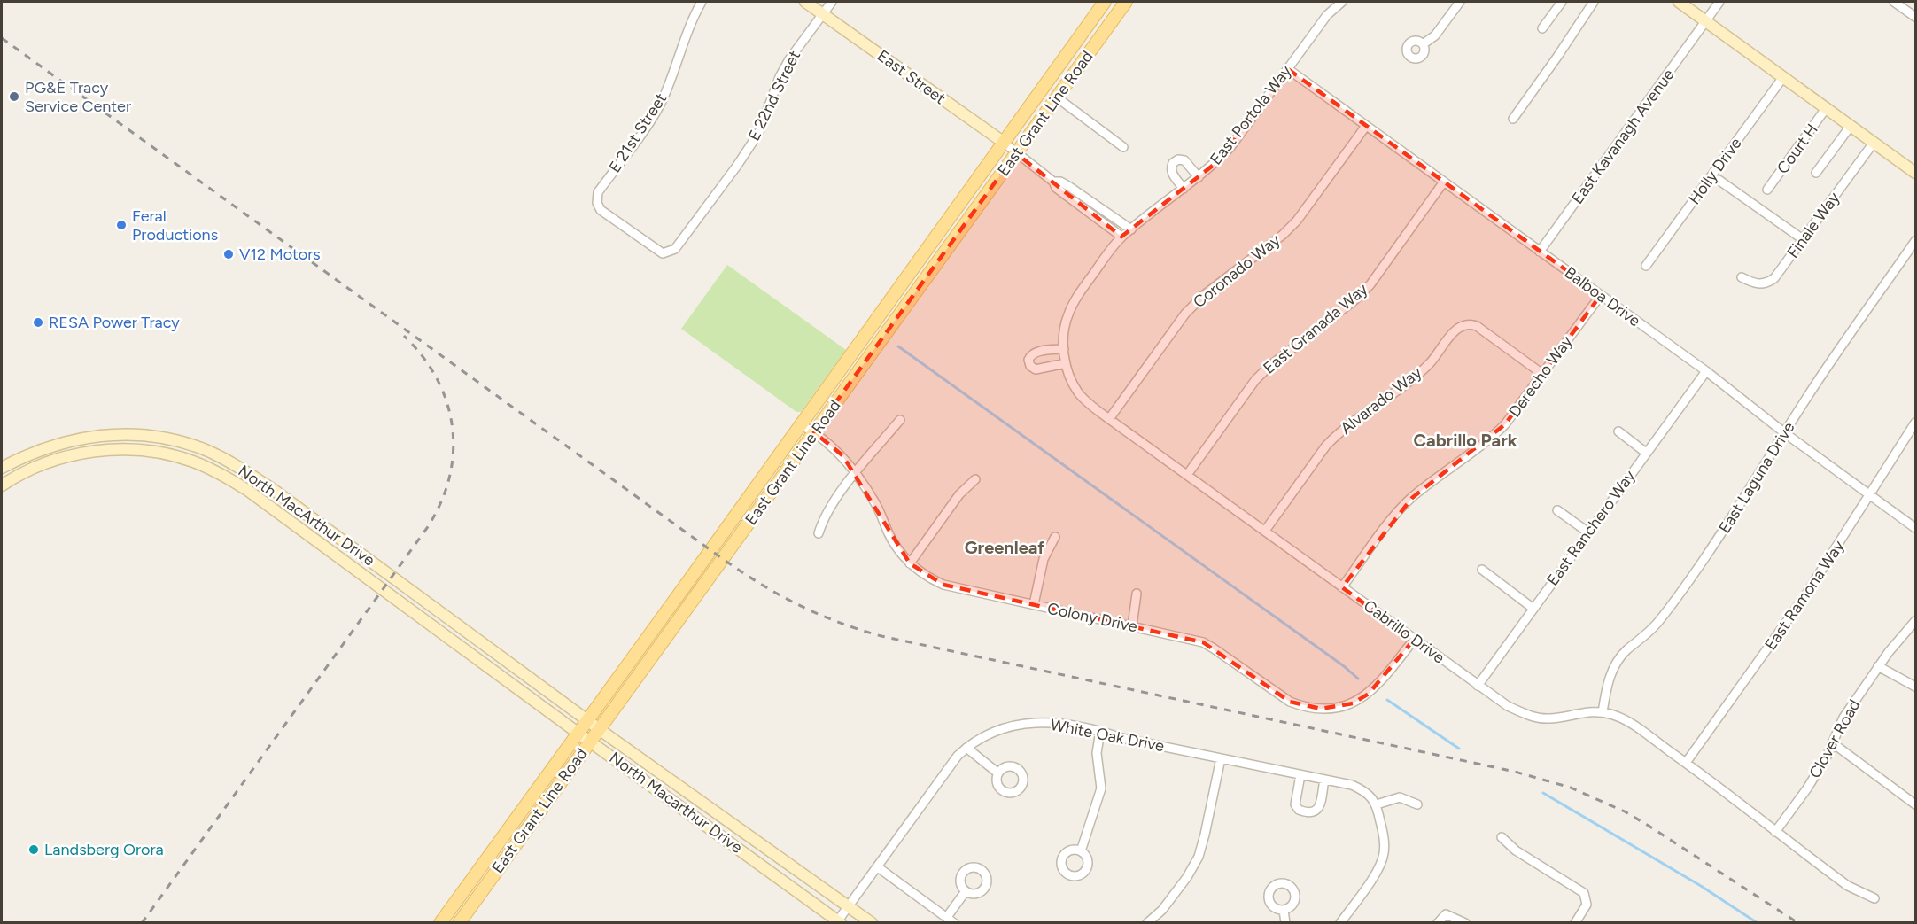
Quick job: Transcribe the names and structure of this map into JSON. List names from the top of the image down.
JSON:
{
  "streets": {
    "main road": [
      "East Street",
      "East Grant Line Road",
      "North MacArthur Drive",
      "North Macarthur Drive"
    ],
    "street": [
      "E 22nd Street",
      "East Portola Way",
      "E 21st Street",
      "East Kavanagh Avenue",
      "Court H",
      "Holly Drive",
      "Finale Way",
      "Coronado Way",
      "Balboa Drive",
      "East Granada Way",
      "Derecho Way",
      "Alvarado Way",
      "East Laguna Drive",
      "East Ranchero Way",
      "East Ramona Way",
      "Colony Drive",
      "Cabrillo Drive",
      "White Oak Drive",
      "Clover Road"
    ]
  },
  "crossings": [
    ["East Street", "E 22nd Street"],
    ["East Street", "East Grant Line Road"],
    ["E 22nd Street", "E 21st Street"],
    ["East Grant Line Road", "Colony Drive"],
    ["East Grant Line Road", "North Macarthur Drive"],
    ["East Portola Way", "Balboa Drive"],
    ["East Portola Way", "Cabrillo Drive"],
    ["East Kavanagh Avenue", "Balboa Drive"],
    ["Holly Drive", "Finale Way"],
    ["Coronado Way", "Balboa Drive"],
    ["Coronado Way", "Cabrillo Drive"],
    ["Balboa Drive", "East Granada Way"],
    ["Balboa Drive", "Derecho Way"],
    ["Balboa Drive", "East Laguna Drive"],
    ["Balboa Drive", "East Ranchero Way"],
    ["Balboa Drive", "East Ramona Way"],
    ["East Granada Way", "Cabrillo Drive"],
    ["Derecho Way", "Alvarado Way"],
    ["Derecho Way", "Cabrillo Drive"],
    ["Alvarado Way", "Cabrillo Drive"],
    ["East Laguna Drive", "Cabrillo Drive"],
    ["North MacArthur Drive", "North Macarthur Drive"],
    ["East Ranchero Way", "Cabrillo Drive"],
    ["East Ramona Way", "Cabrillo Drive"],
    ["Colony Drive", "Cabrillo Drive"],
    ["Cabrillo Drive", "Clover Road"],
    ["White Oak Drive", "North Macarthur Drive"]
  ],
  "districts": ["Cabrillo Park", "Greenleaf"],
  "places": [
    "PG&E Tracy Service Center",
    "Feral Productions",
    "V12 Motors",
    "RESA Power Tracy",
    "Landsberg Orora"
  ]
}
